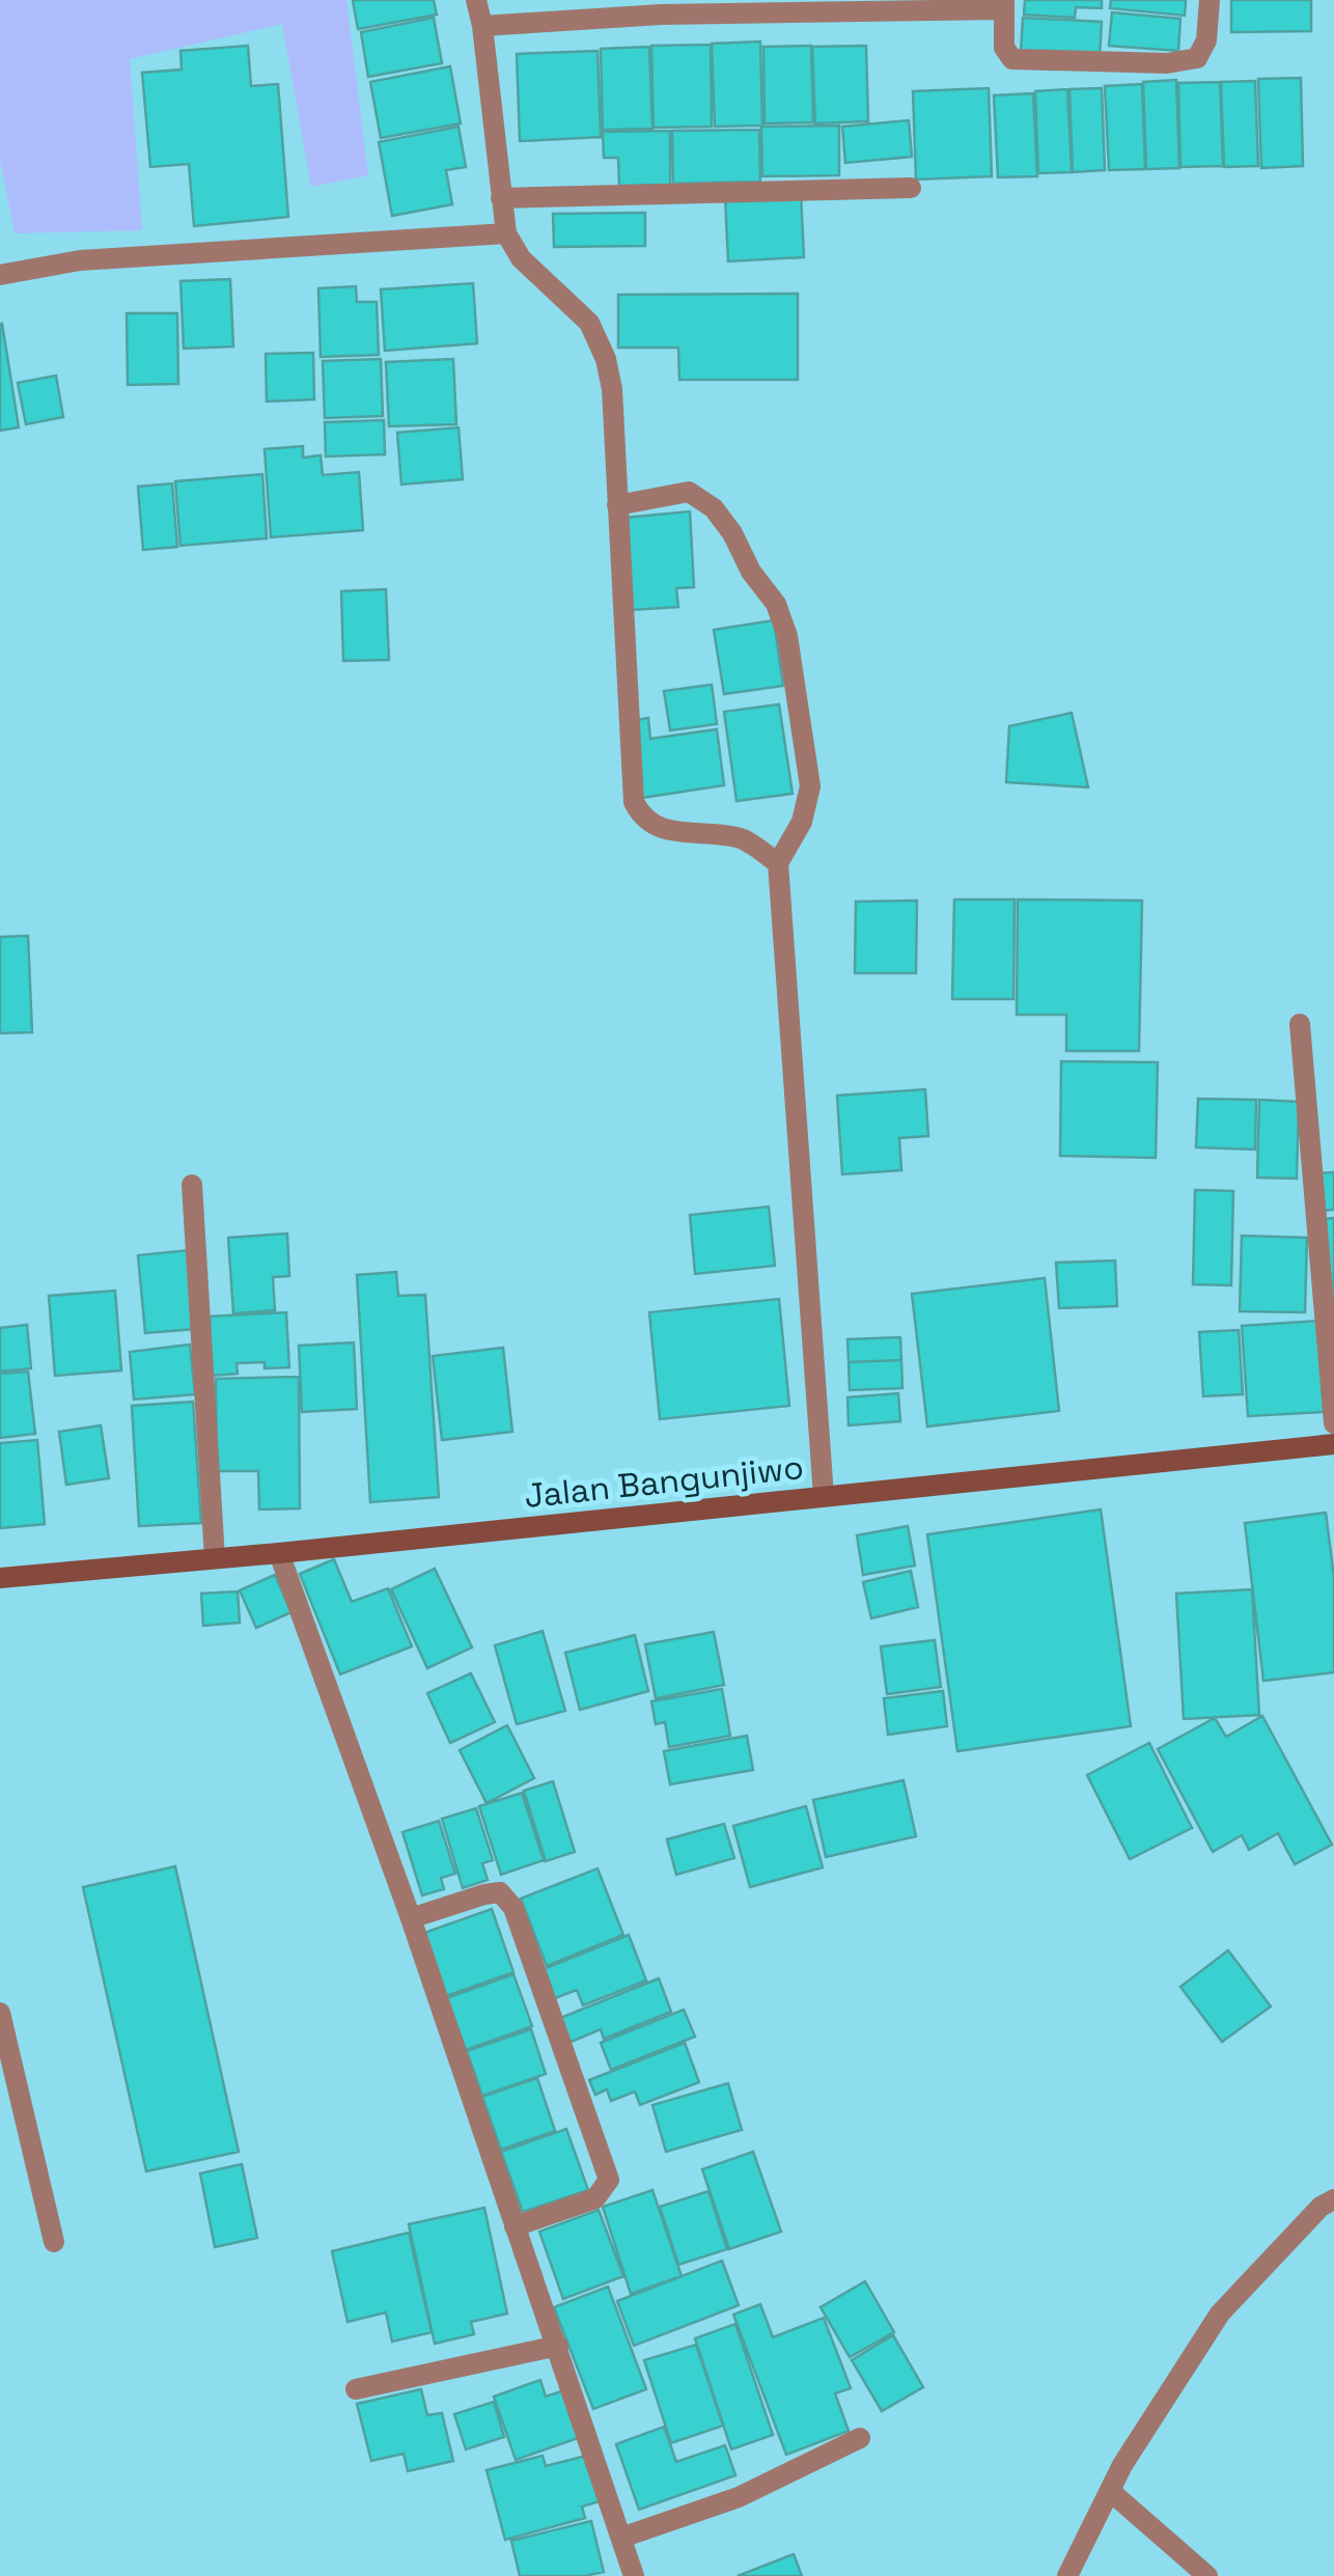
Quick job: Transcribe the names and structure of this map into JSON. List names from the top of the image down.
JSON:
{
  "streets": {
    "main road": ["Jalan Bangunjiwo"]
  }
}
